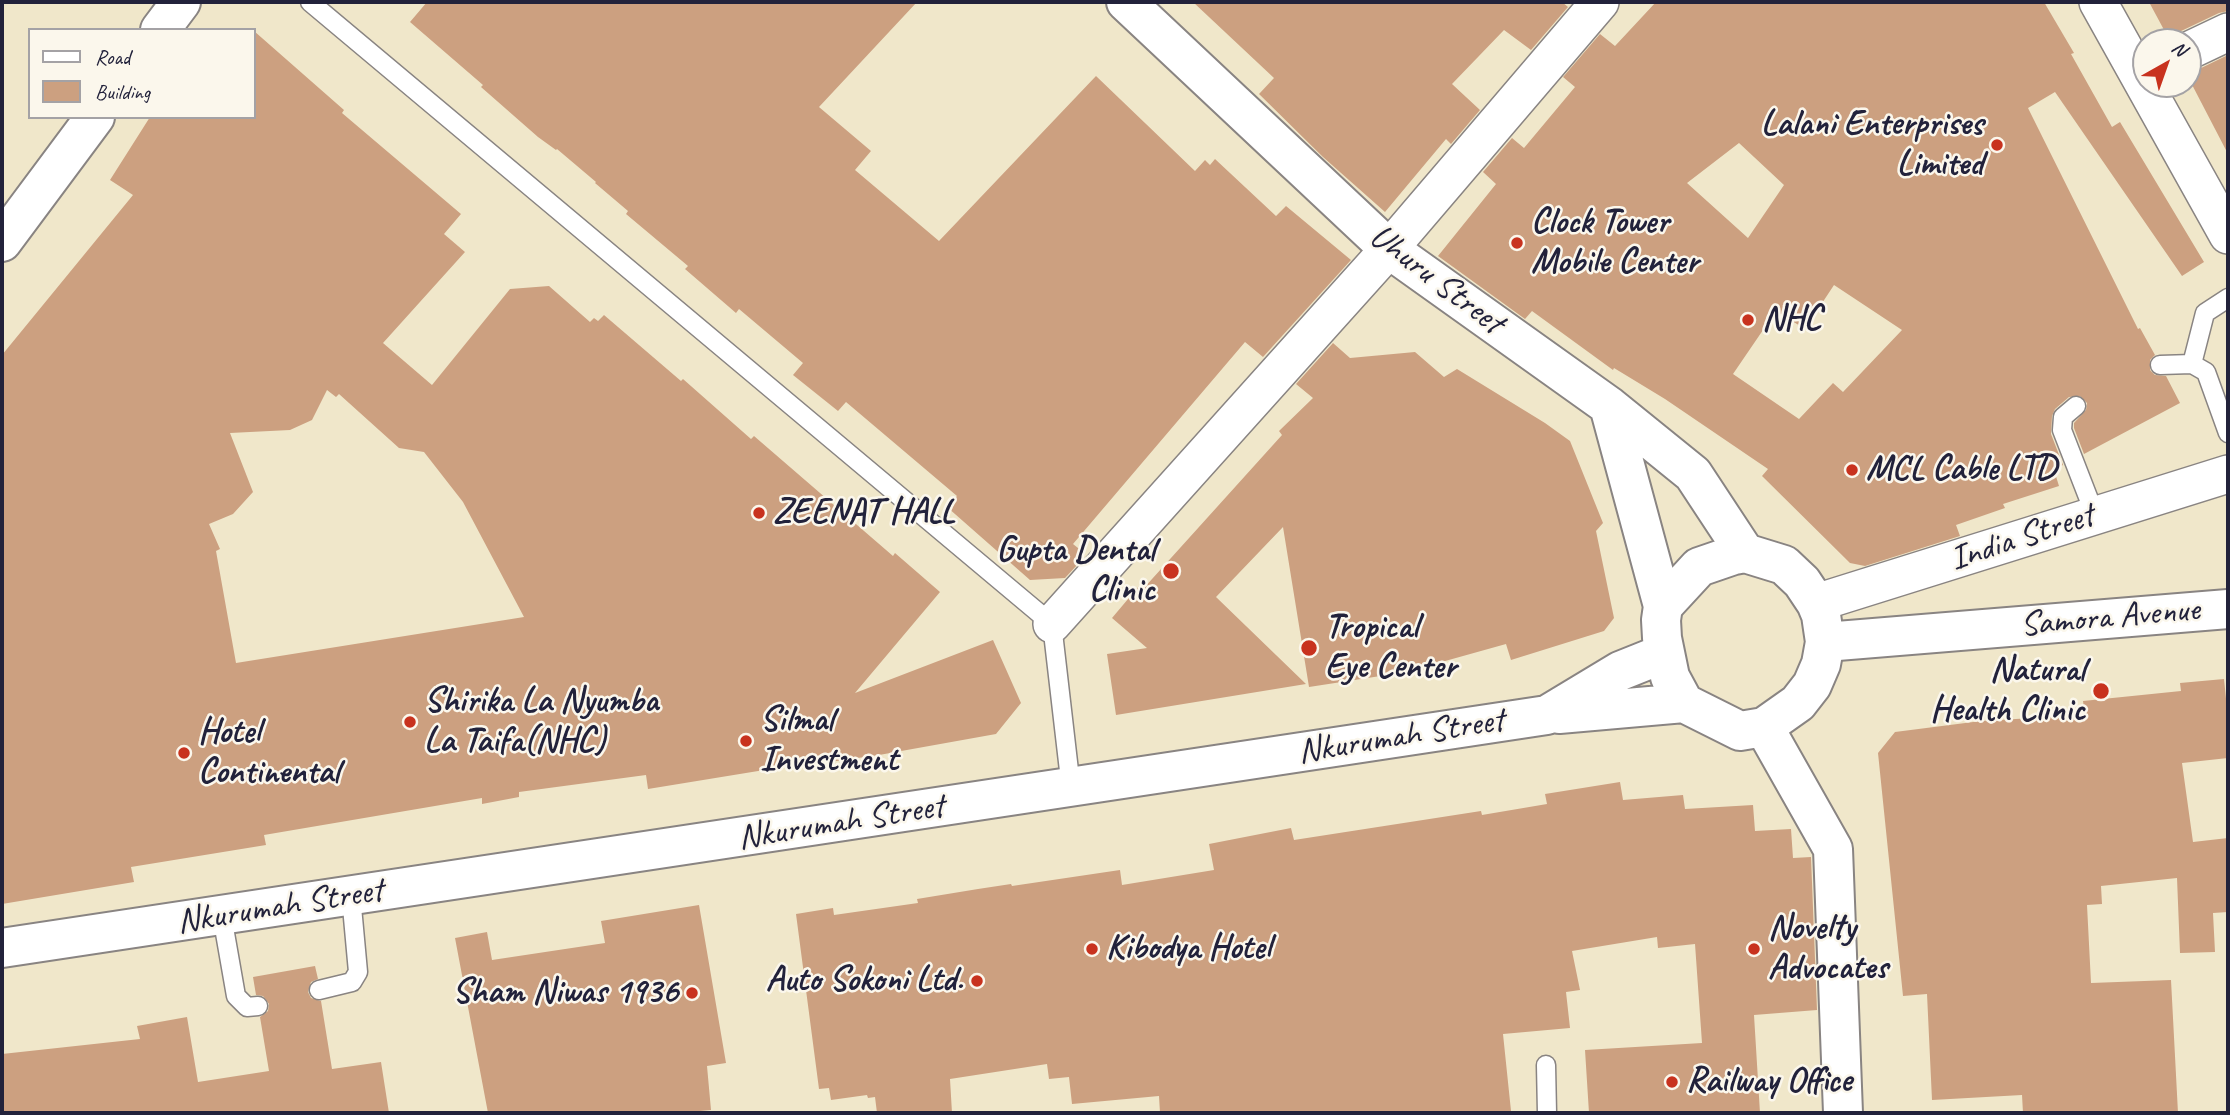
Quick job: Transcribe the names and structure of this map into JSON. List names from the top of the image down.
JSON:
{
  "streets": {
    "main road": ["Uhuru Street", "Samora Avenue", "Nkurumah Street"],
    "street": ["India Street"]
  },
  "crossings": [
    ["Uhuru Street", "India Street"],
    ["Uhuru Street", "Samora Avenue"],
    ["Uhuru Street", "Nkurumah Street"],
    ["India Street", "Samora Avenue"],
    ["India Street", "Nkurumah Street"],
    ["Samora Avenue", "Nkurumah Street"]
  ],
  "places": [
    "Lalani Enterprises Limited",
    "Clock Tower Mobile Center",
    "NHC",
    "MCL Cable LTD",
    "ZEENAT HALL",
    "Gupta Dental Clinic",
    "Tropical Eye Center",
    "Natural Health Clinic",
    "Shirika La Nyumba La Taifa(NHC)",
    "Silmal Investment",
    "Hotel Continental",
    "Kibodya Hotel",
    "Novelty Advocates",
    "Auto Sokoni Ltd.",
    "Sham Niwas 1936",
    "Railway Office"
  ],
  "legend": ["Road", "Building"],
  "north": "top right"
}
